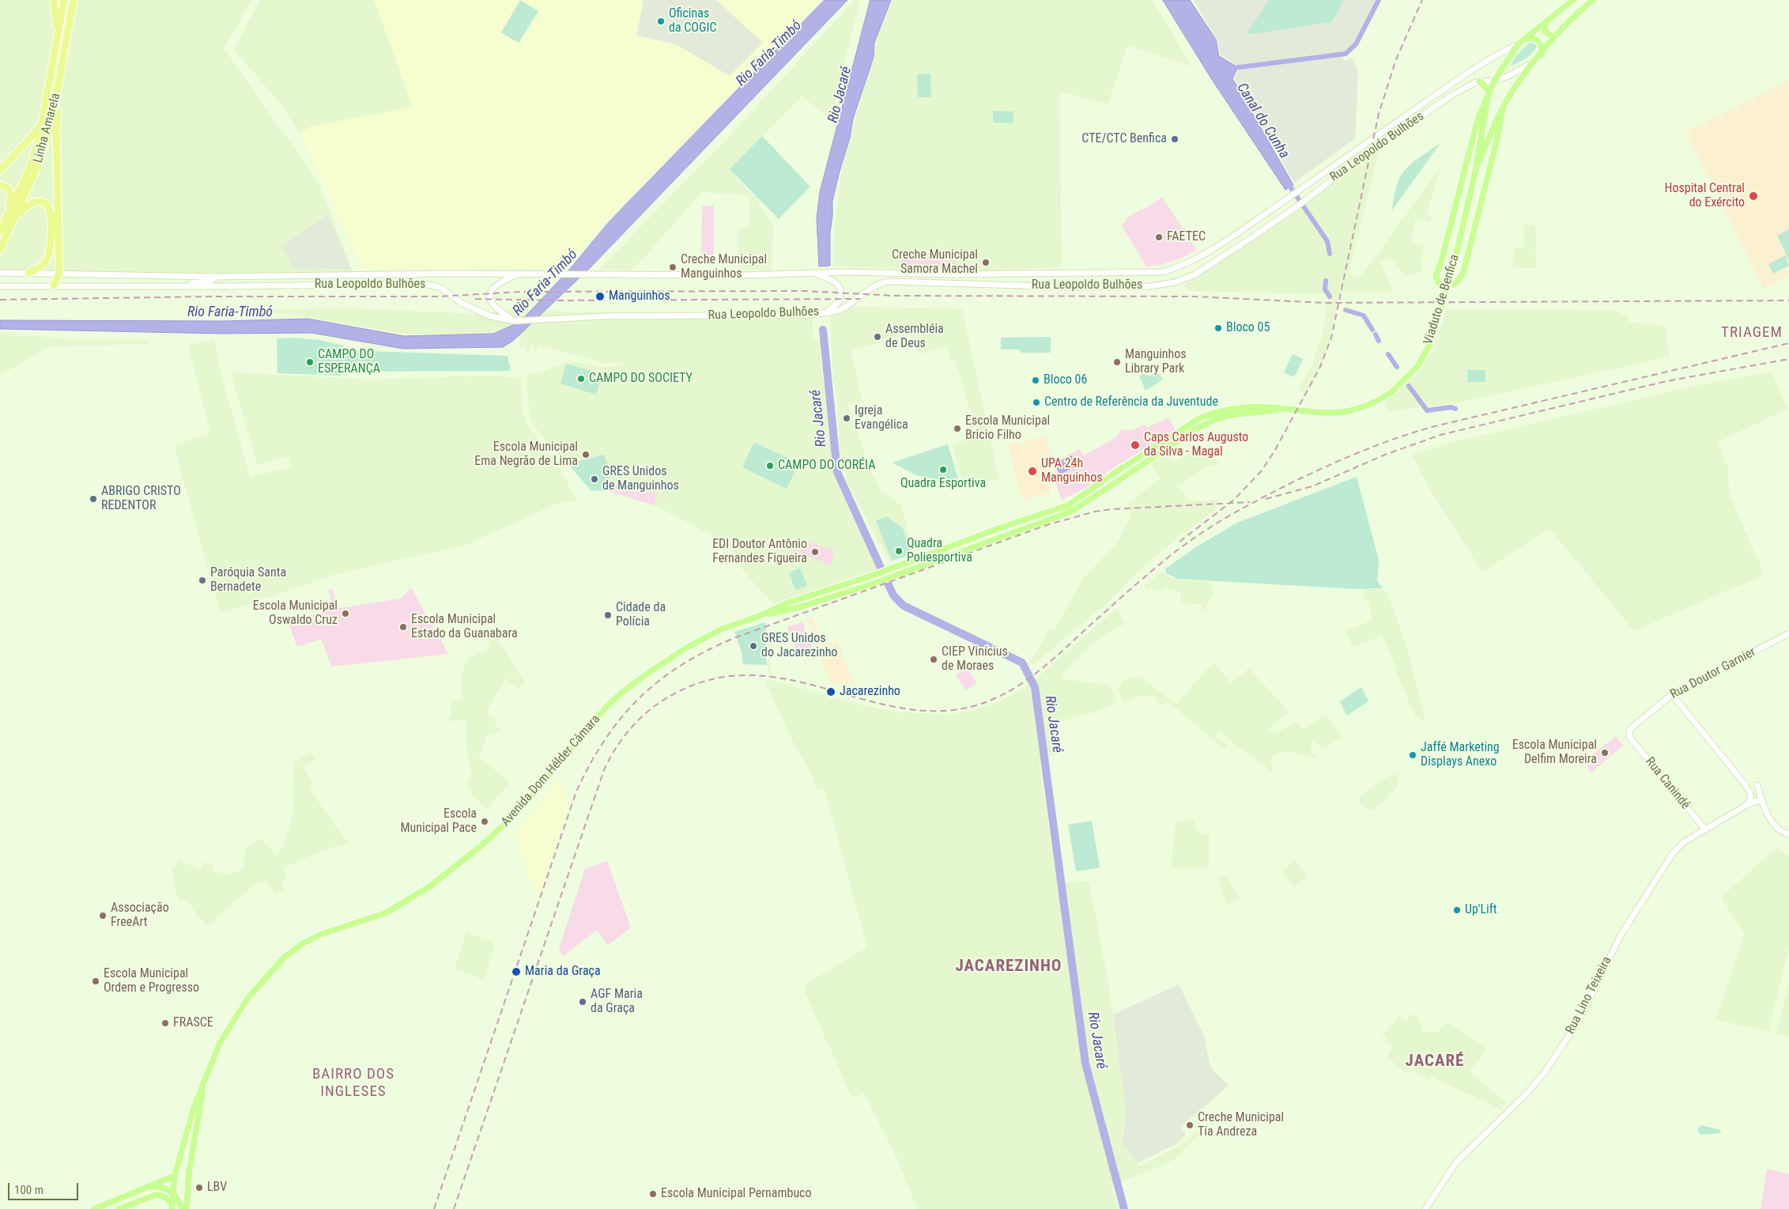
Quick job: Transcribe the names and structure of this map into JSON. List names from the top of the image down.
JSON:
{
  "streets": {
    "highway": ["Linha Amarela"],
    "main road": [
      "Rua Leopoldo Bulhões",
      "Viaduto de Benfica",
      "Rua Doutor Garnier",
      "Avenida Dom Hélder Câmara",
      "Rua Canindé",
      "Rua Lino Teixeira"
    ]
  },
  "crossings": [
    ["Viaduto de Benfica", "Avenida Dom Hélder Câmara"],
    ["Rua Doutor Garnier", "Rua Canindé"],
    ["Rua Canindé", "Rua Lino Teixeira"]
  ],
  "districts": [
    "TRIAGEM",
    "JACAREZINHO",
    "JACARÉ",
    "BAIRRO DOS INGLESES"
  ],
  "water": ["Rio Faria-Timbó", "Rio Jacaré", "Canal do Cunha"],
  "places": [
    "Oficinas da COGIC",
    "CTE/CTC Benfica",
    "Hospital Central do Exército",
    "FAETEC",
    "Creche Municipal Samora Machel",
    "Creche Municipal Manguinhos",
    "Manguinhos",
    "Bloco 05",
    "Assembléia de Deus",
    "CAMPO DO ESPERANÇA",
    "Manguinhos Library Park",
    "CAMPO DO SOCIETY",
    "Bloco 06",
    "Centro de Referência da Juventude",
    "Igreja Evangélica",
    "Escola Municipal Bricio Filho",
    "Caps Carlos Augusto da Silva - Magal",
    "Escola Municipal Ema Negrão de Lima",
    "CAMPO DO CORÉIA",
    "Quadra Esportiva",
    "UPA 24h Manguinhos",
    "GRES Unidos de Manguinhos",
    "ABRIGO CRISTO REDENTOR",
    "Quadra Poliesportiva",
    "EDI Doutor Antônio Fernandes Figueira",
    "Paróquia Santa Bernadete",
    "Escola Municipal Oswaldo Cruz",
    "Cidade da Polícia",
    "Escola Municipal Estado da Guanabara",
    "GRES Unidos do Jacarezinho",
    "CIEP Vinícius de Moraes",
    "Jacarezinho",
    "Escola Municipal Delfim Moreira",
    "Jaffé Marketing Displays Anexo",
    "Escola Municipal Pace",
    "Up'Lift",
    "Associação FreeArt",
    "Maria da Graça",
    "Escola Municipal Ordem e Progresso",
    "AGF Maria da Graça",
    "FRASCE",
    "Creche Municipal Tia Andreza",
    "LBV",
    "Escola Municipal Pernambuco"
  ],
  "scale_bar": "100 m"
}
